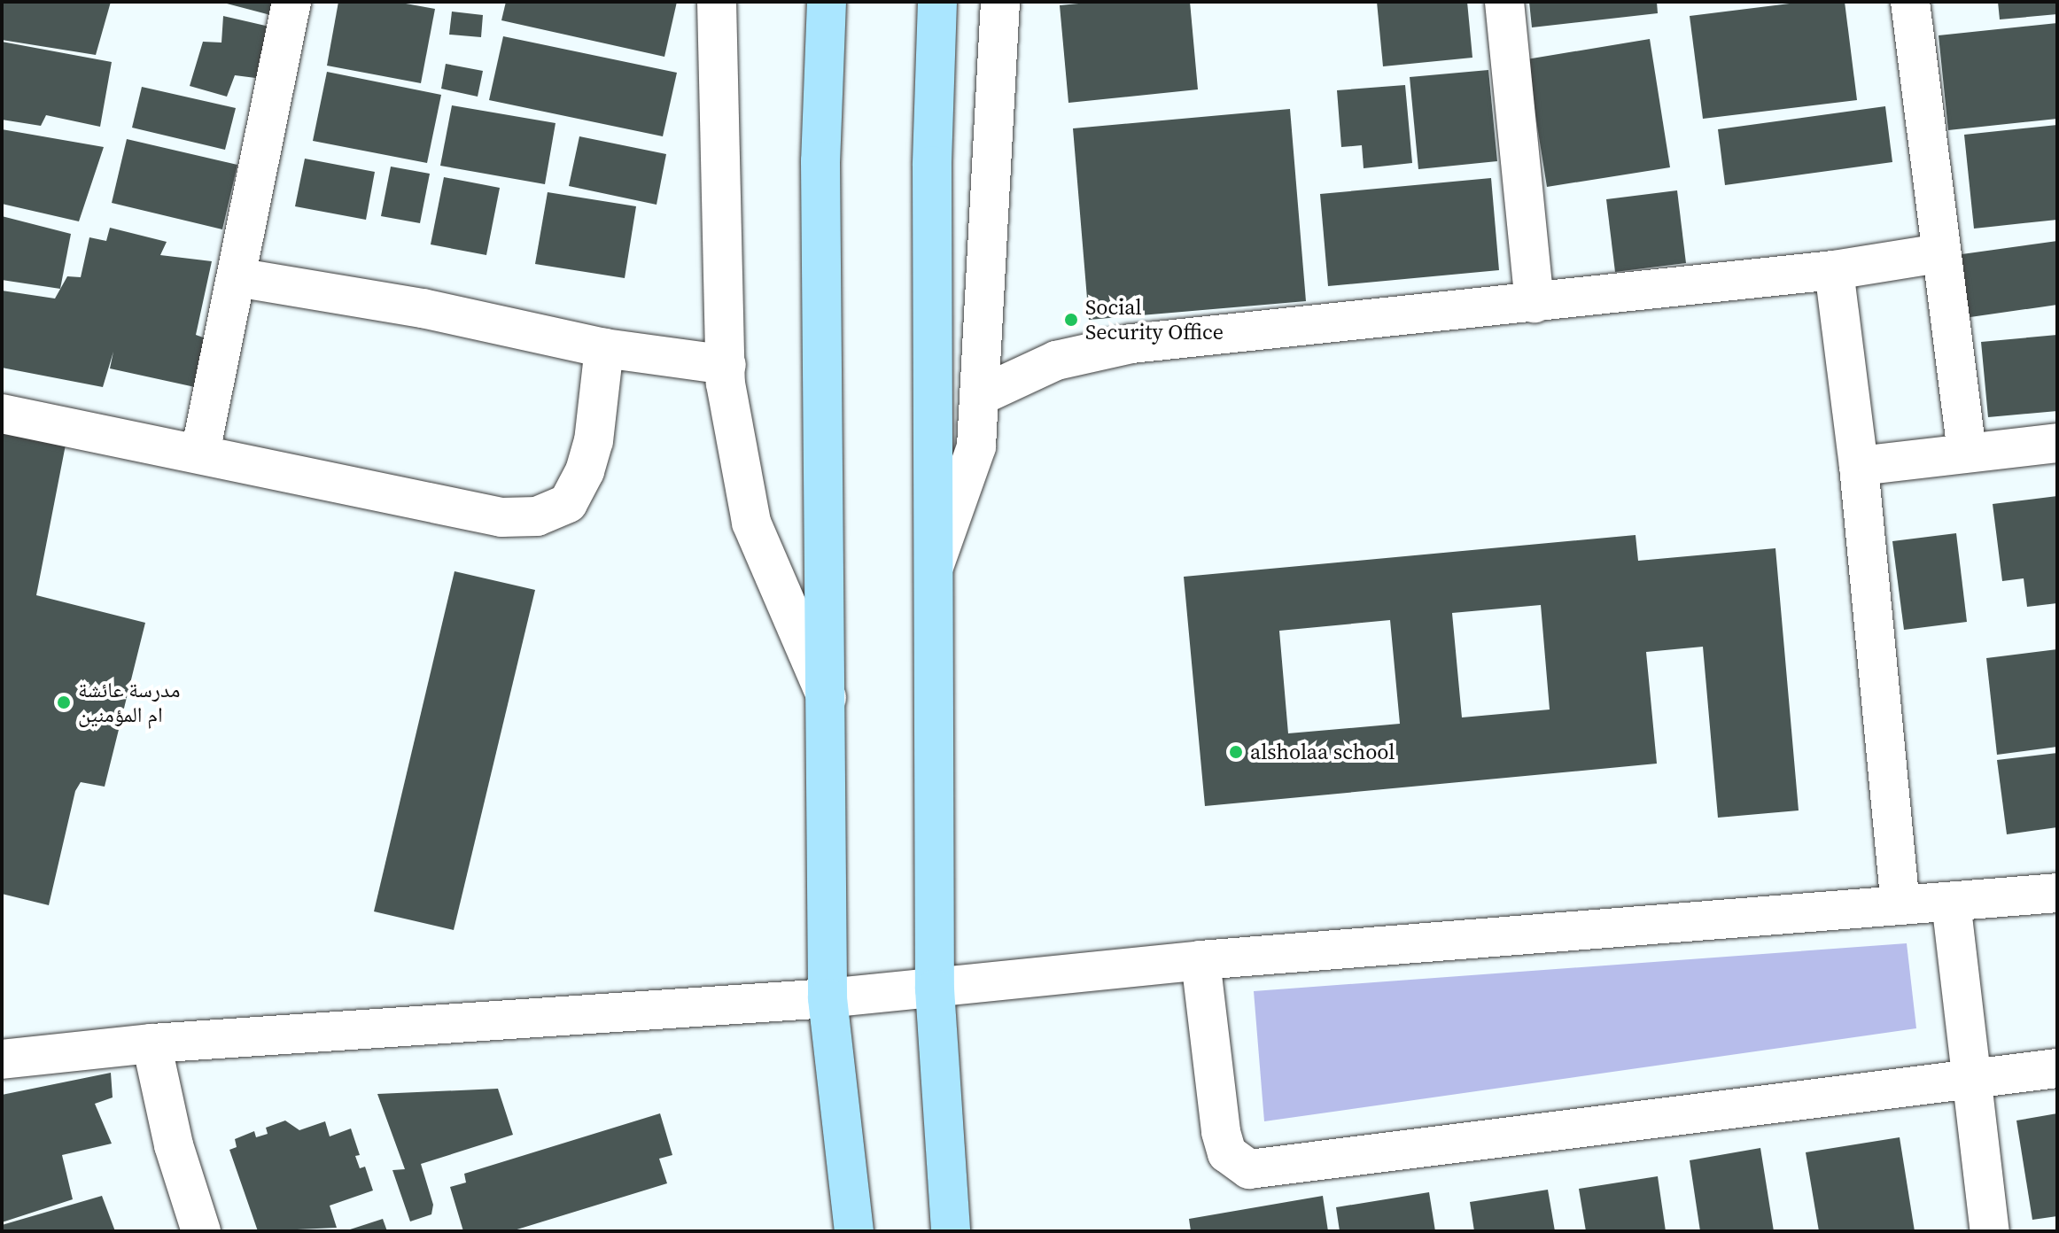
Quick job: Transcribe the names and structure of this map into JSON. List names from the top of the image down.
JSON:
{
  "places": ["Social Security Office", "مدرسة عائشة ام المؤمنين", "alsholaa school"]
}
